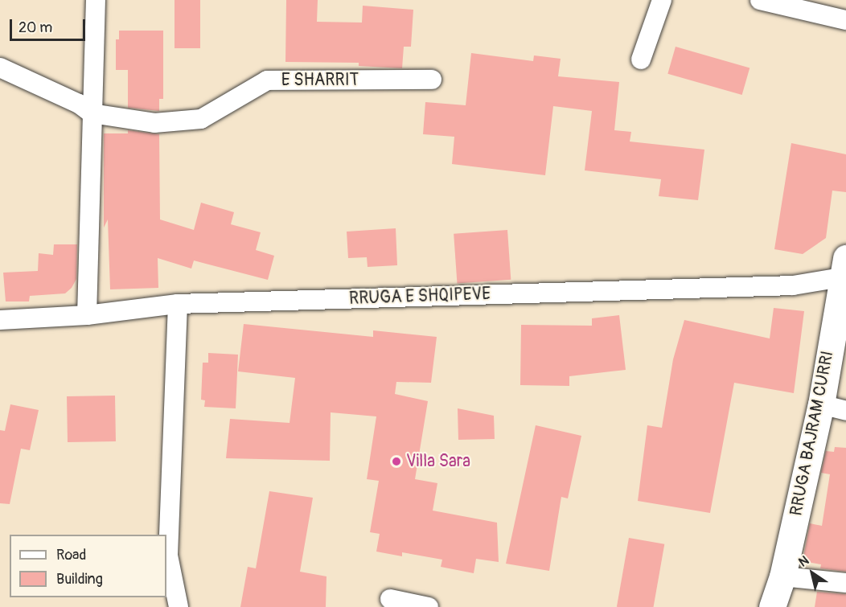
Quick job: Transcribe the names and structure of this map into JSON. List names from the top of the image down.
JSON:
{
  "streets": {
    "main road": ["RRUGA BAJRAM CURRI"],
    "street": ["E SHARRIT", "RRUGA E SHQIPEVE"]
  },
  "crossings": [
    ["RRUGA E SHQIPEVE", "RRUGA BAJRAM CURRI"]
  ],
  "places": ["Villa Sara"],
  "legend": ["Road", "Building"],
  "scale_bar": "20 m",
  "north": "top left"
}
